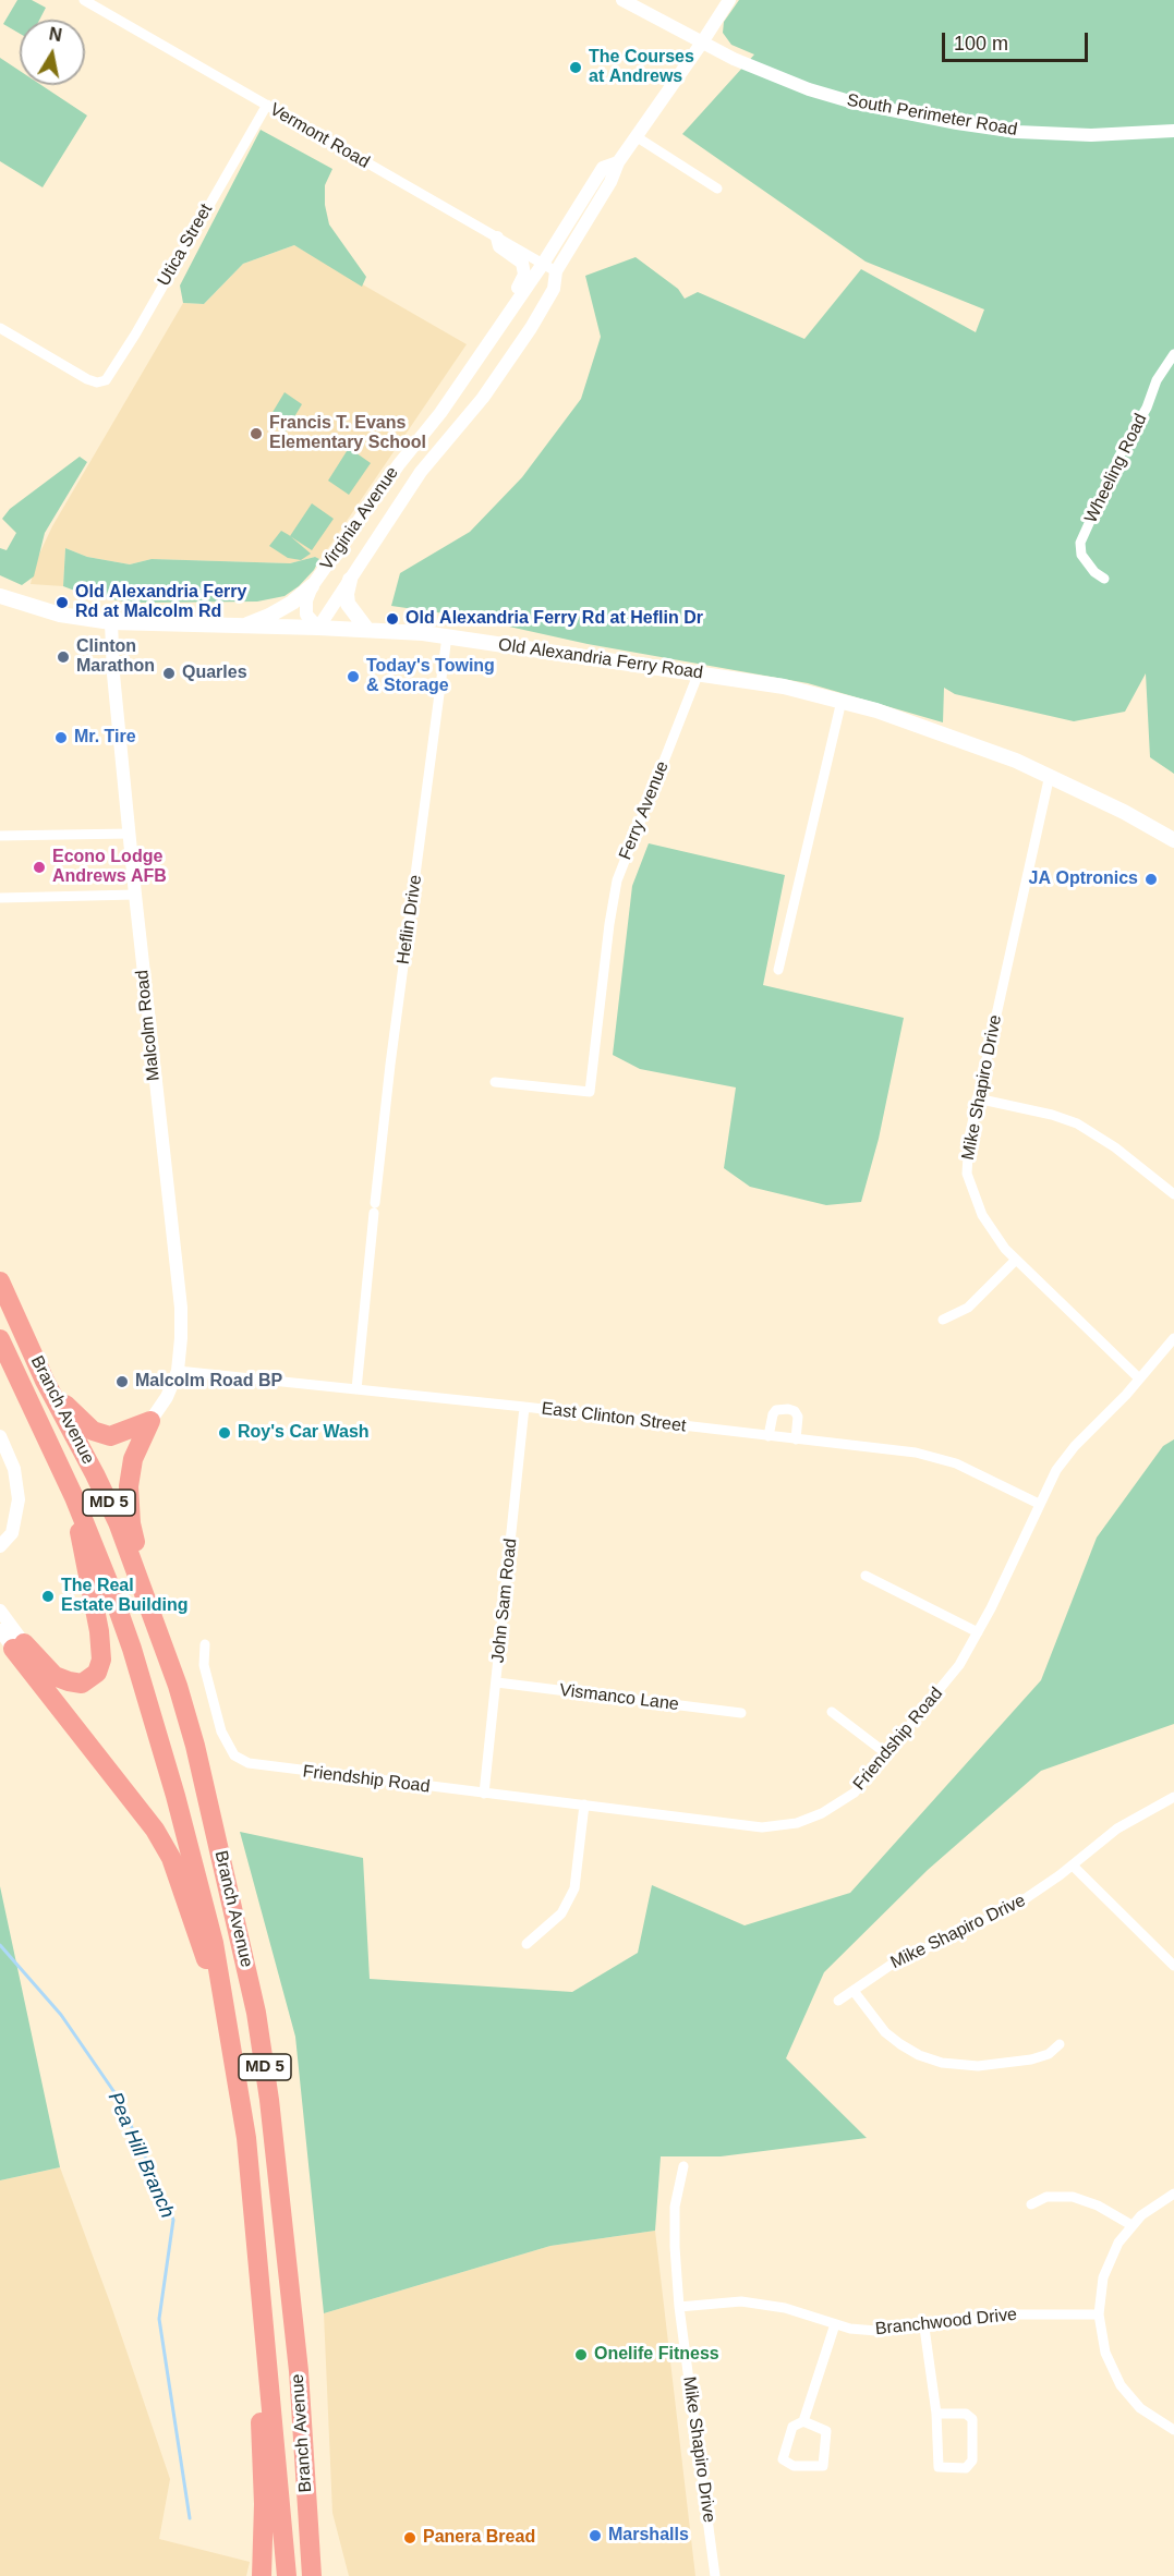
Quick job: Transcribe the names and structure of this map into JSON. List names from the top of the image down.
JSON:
{
  "streets": {
    "highway": ["Branch Avenue", "MD 5"],
    "main road": ["Old Alexandria Ferry Road"],
    "street": [
      "South Perimeter Road",
      "Vermont Road",
      "Utica Street",
      "Wheeling Road",
      "Virginia Avenue",
      "Ferry Avenue",
      "Heflin Drive",
      "Malcolm Road",
      "Mike Shapiro Drive",
      "East Clinton Street",
      "John Sam Road",
      "Vismanco Lane",
      "Friendship Road",
      "Branchwood Drive"
    ]
  },
  "crossings": [
    ["South Perimeter Road", "Virginia Avenue"],
    ["Vermont Road", "Utica Street"],
    ["Vermont Road", "Virginia Avenue"],
    ["Virginia Avenue", "Old Alexandria Ferry Road"],
    ["Old Alexandria Ferry Road", "Ferry Avenue"],
    ["Old Alexandria Ferry Road", "Heflin Drive"],
    ["Old Alexandria Ferry Road", "Malcolm Road"],
    ["Old Alexandria Ferry Road", "Mike Shapiro Drive"],
    ["Heflin Drive", "East Clinton Street"],
    ["Malcolm Road", "East Clinton Street"],
    ["Mike Shapiro Drive", "Friendship Road"],
    ["Mike Shapiro Drive", "Branchwood Drive"],
    ["East Clinton Street", "John Sam Road"],
    ["East Clinton Street", "Friendship Road"],
    ["John Sam Road", "Vismanco Lane"],
    ["John Sam Road", "Friendship Road"]
  ],
  "water": ["Pea Hill Branch"],
  "places": [
    "The Courses at Andrews",
    "Francis T. Evans Elementary School",
    "Old Alexandria Ferry Rd at Malcolm Rd",
    "Old Alexandria Ferry Rd at Heflin Dr",
    "Clinton Marathon",
    "Quarles",
    "Today's Towing & Storage",
    "Mr. Tire",
    "Econo Lodge Andrews AFB",
    "JA Optronics",
    "Malcolm Road BP",
    "Roy's Car Wash",
    "The Real Estate Building",
    "Onelife Fitness",
    "Marshalls",
    "Panera Bread"
  ],
  "scale_bar": "100 m",
  "north": "top"
}
